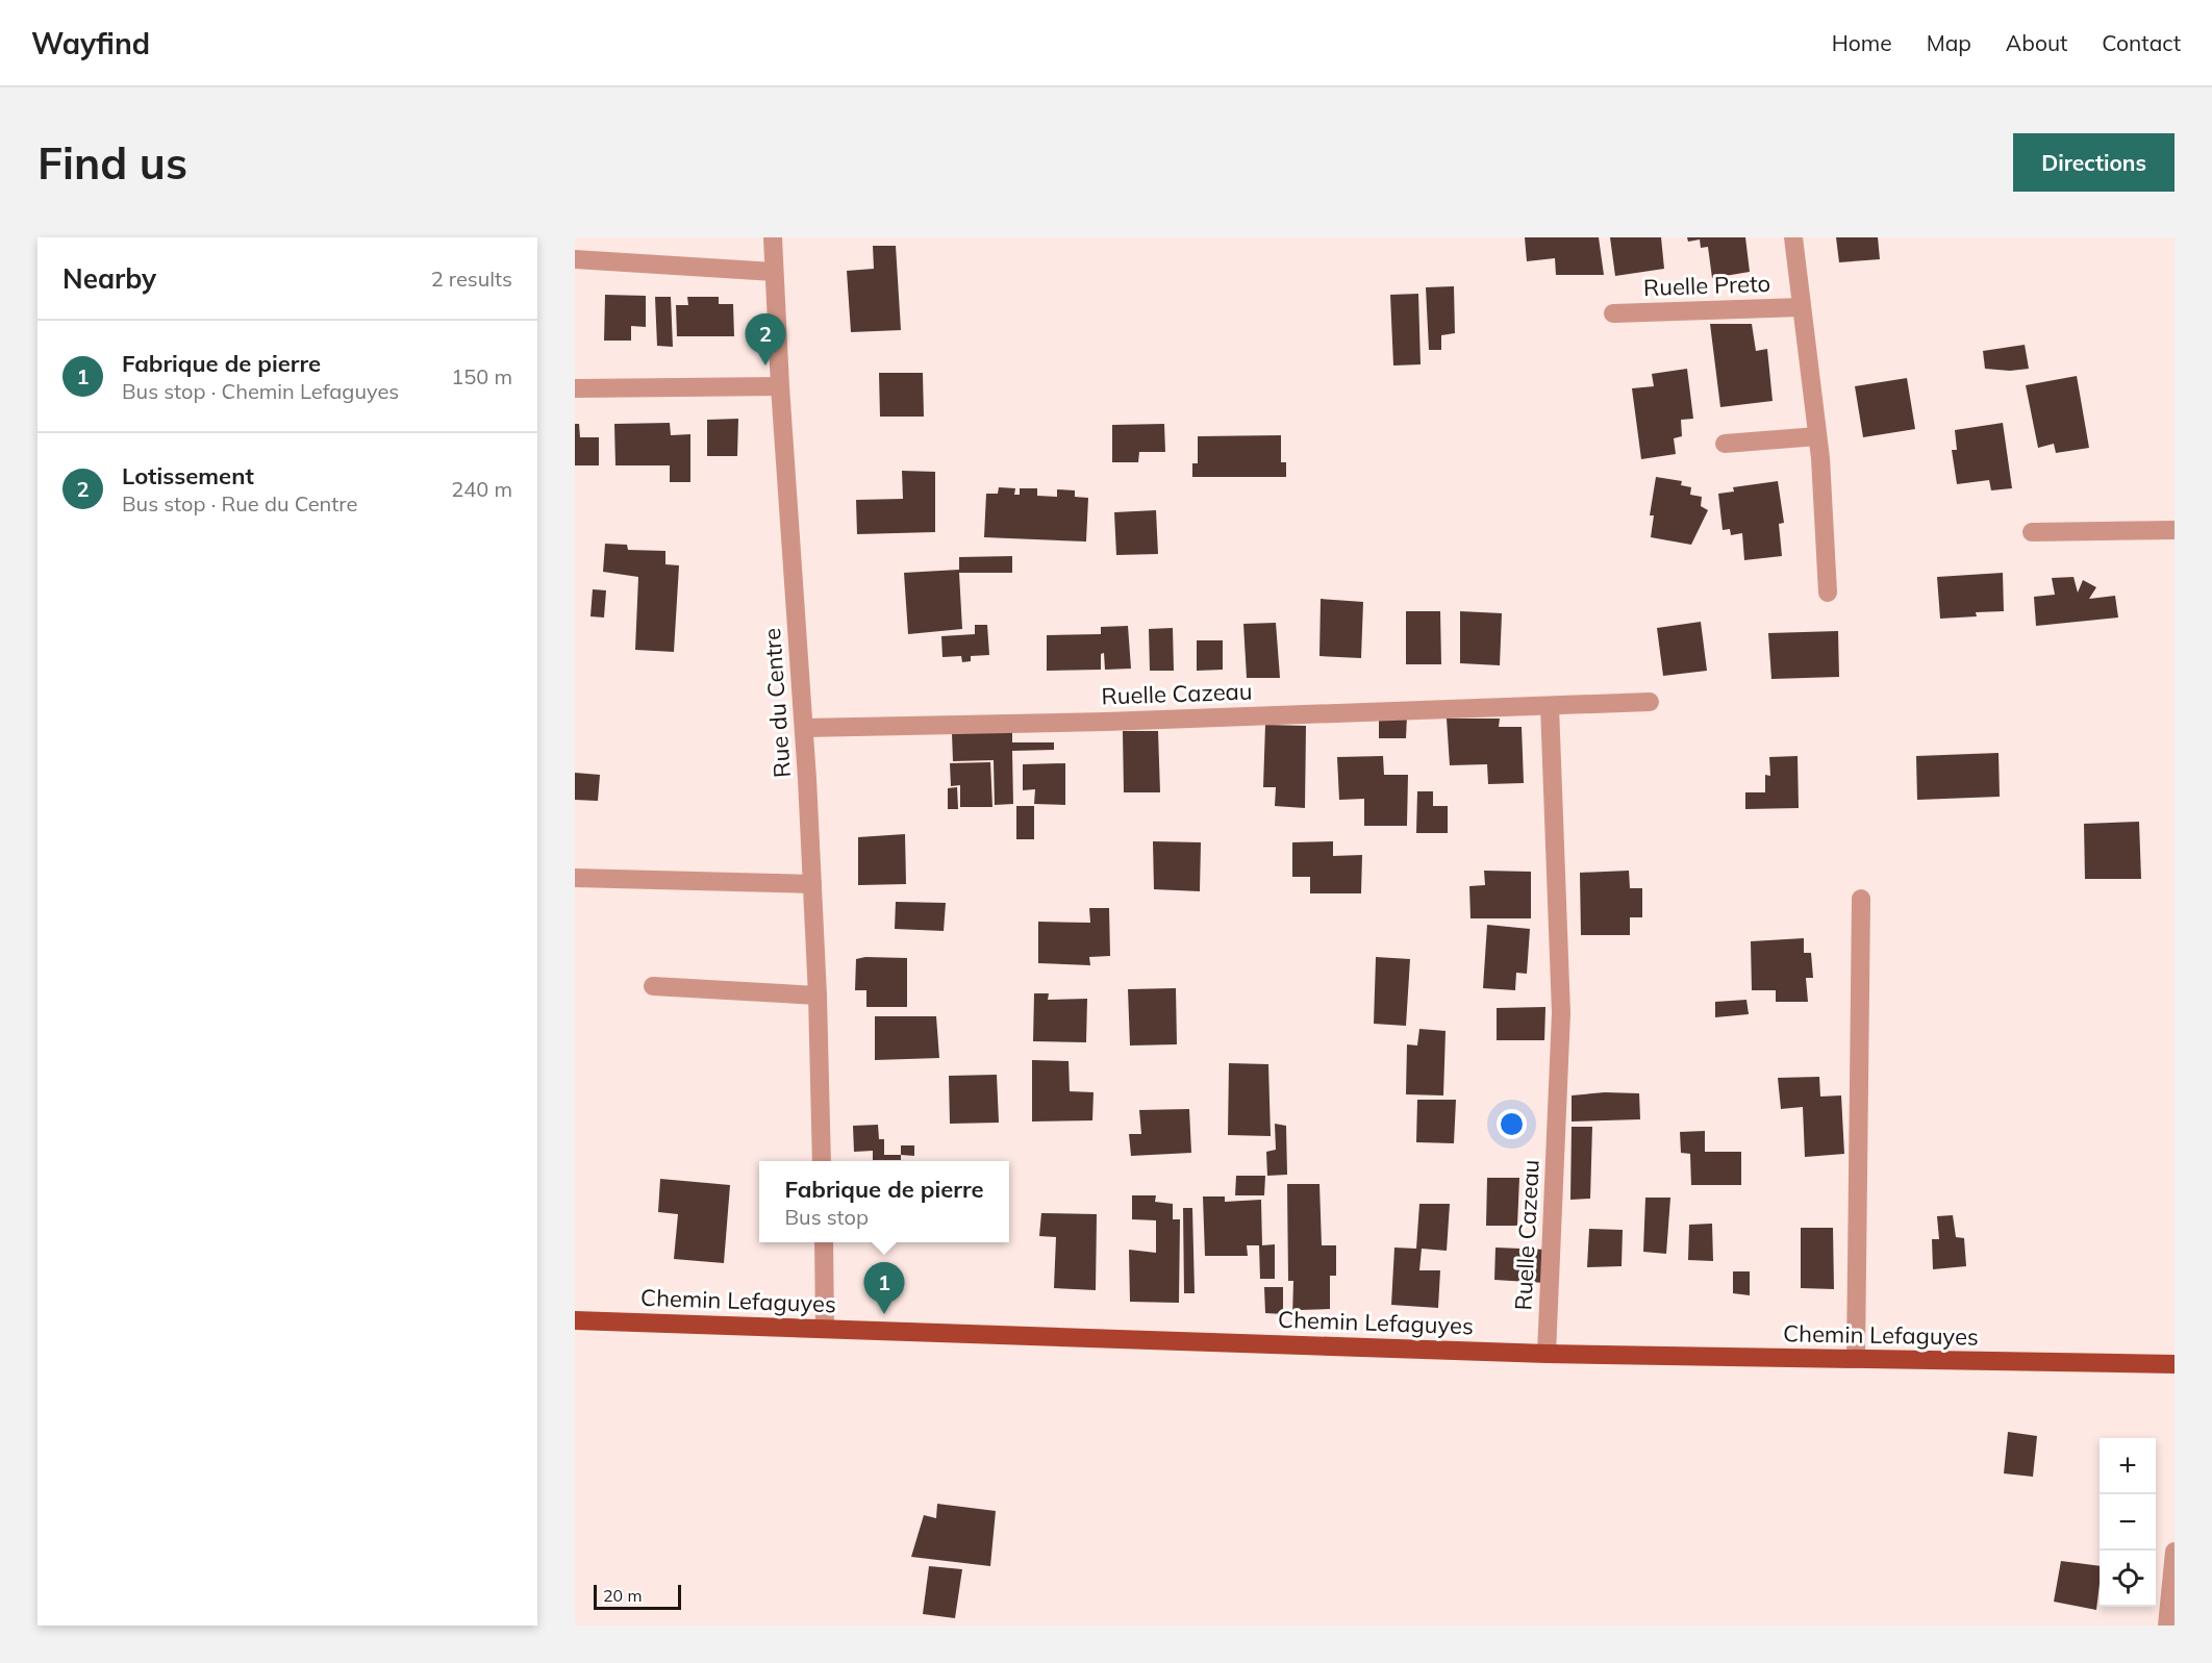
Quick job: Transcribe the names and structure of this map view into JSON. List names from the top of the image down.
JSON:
{
  "streets": {
    "main road": ["Chemin Lefaguyes"],
    "street": ["Ruelle Preto", "Ruelle Cazeau", "Rue du Centre"]
  },
  "crossings": [
    ["Ruelle Cazeau", "Rue du Centre"],
    ["Ruelle Cazeau", "Chemin Lefaguyes"]
  ],
  "scale_bar": "20 m",
  "page": {
    "header": "Wayfind",
    "nav": [
      "Home",
      "Map",
      "About",
      "Contact"
    ],
    "buttons": "Directions",
    "title": "Find us",
    "heading": ["Nearby", "2 results"],
    "pins": ["2", "1"],
    "list": [
      {
        "mark": "1",
        "name": "Fabrique de pierre",
        "note": "Bus stop · Chemin Lefaguyes",
        "value": "150 m"
      },
      {
        "mark": "2",
        "name": "Lotissement",
        "note": "Bus stop · Rue du Centre",
        "value": "240 m"
      }
    ],
    "popup": ["Fabrique de pierre", "Bus stop"],
    "map_buttons": ["+", "−"],
    "scale": "20 m"
  }
}
